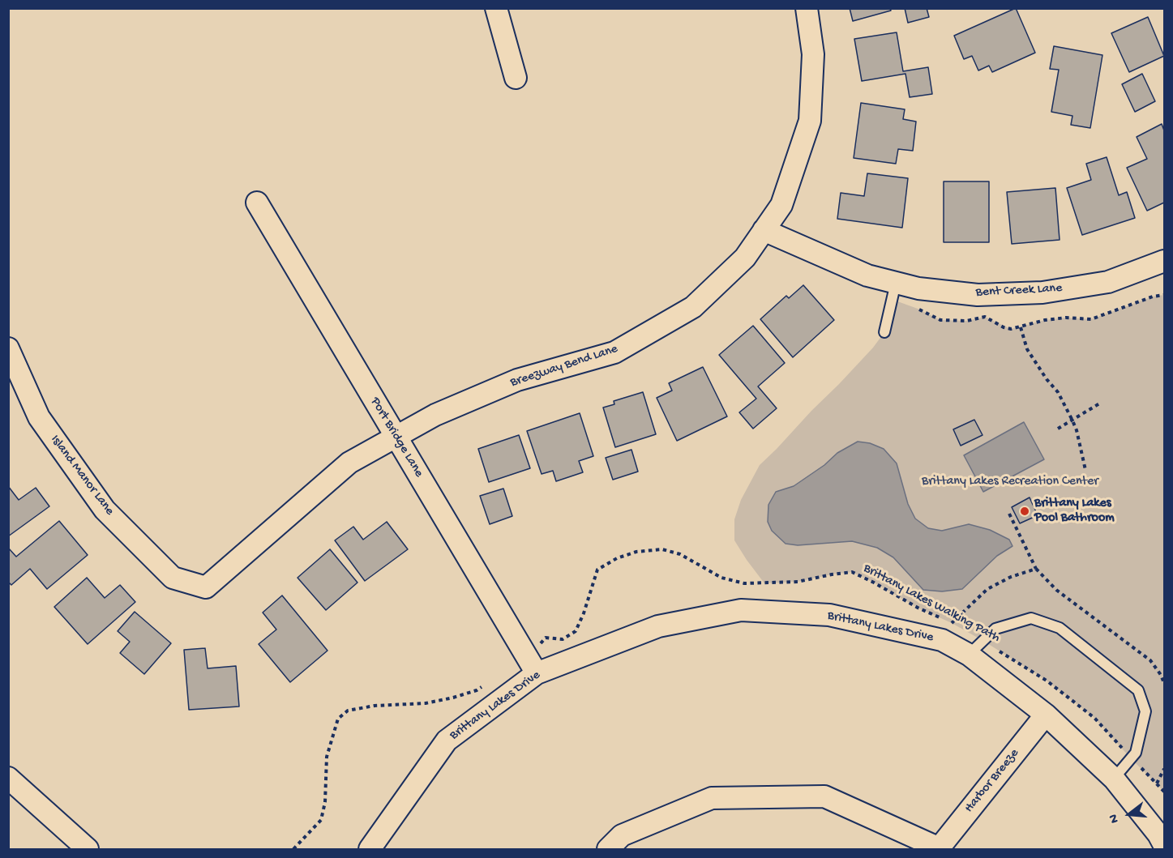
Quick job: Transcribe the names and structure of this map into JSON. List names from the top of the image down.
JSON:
{
  "streets": {
    "street": [
      "Bent Creek Lane",
      "Breezway Bend Lane",
      "Port Bridge Lane",
      "Island Manor Lane",
      "Brittany Lakes Drive",
      "Harbor Breeze"
    ],
    "path": ["Brittany Lakes Walking Path"]
  },
  "crossings": [
    ["Bent Creek Lane", "Breezway Bend Lane"],
    ["Breezway Bend Lane", "Port Bridge Lane"],
    ["Breezway Bend Lane", "Island Manor Lane"],
    ["Port Bridge Lane", "Brittany Lakes Walking Path"],
    ["Port Bridge Lane", "Brittany Lakes Drive"],
    ["Brittany Lakes Walking Path", "Brittany Lakes Drive"],
    ["Brittany Lakes Drive", "Harbor Breeze"]
  ],
  "parks": ["Brittany Lakes Recreation Center"],
  "places": ["Brittany Lakes Pool Bathroom"],
  "north": "left"
}
